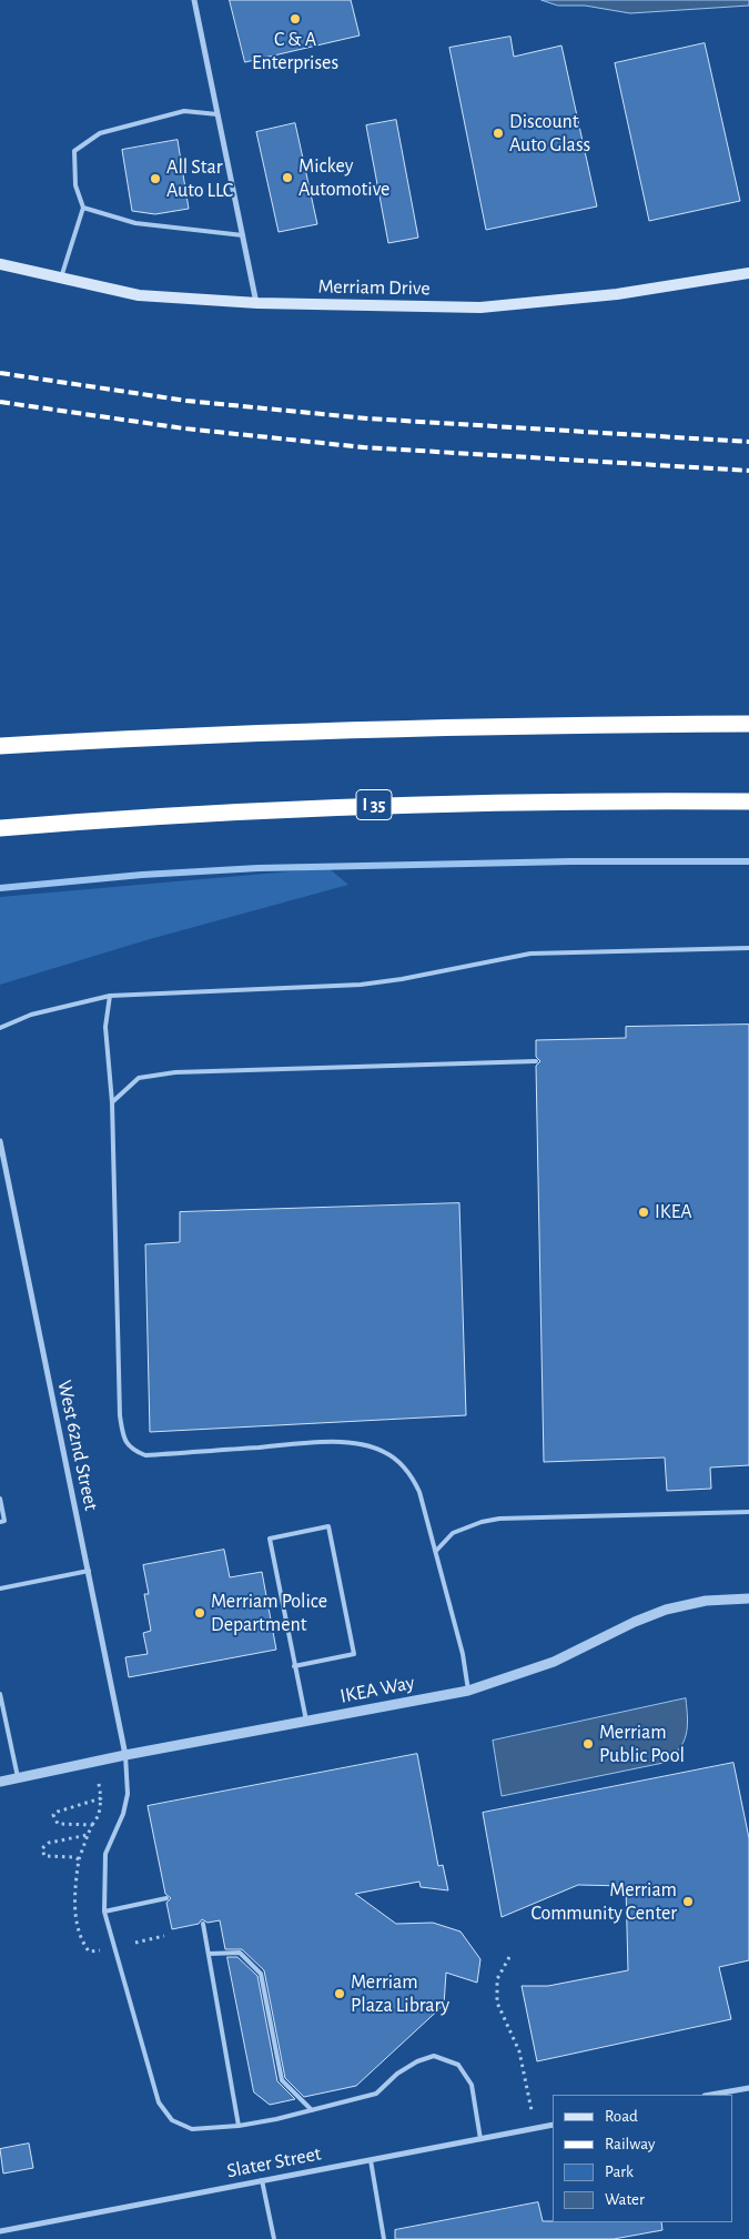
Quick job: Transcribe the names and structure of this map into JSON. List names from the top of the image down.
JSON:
{
  "streets": {
    "highway": ["I 35"],
    "main road": ["Merriam Drive"],
    "street": ["West 62nd Street", "IKEA Way", "Slater Street"]
  },
  "crossings": [
    ["West 62nd Street", "IKEA Way"]
  ],
  "places": [
    "C & A Enterprises",
    "Discount Auto Glass",
    "Mickey Automotive",
    "All Star Auto LLC",
    "IKEA",
    "Merriam Police Department",
    "Merriam Public Pool",
    "Merriam Community Center",
    "Merriam Plaza Library"
  ],
  "legend": [
    "Road",
    "Railway",
    "Park",
    "Water"
  ]
}
